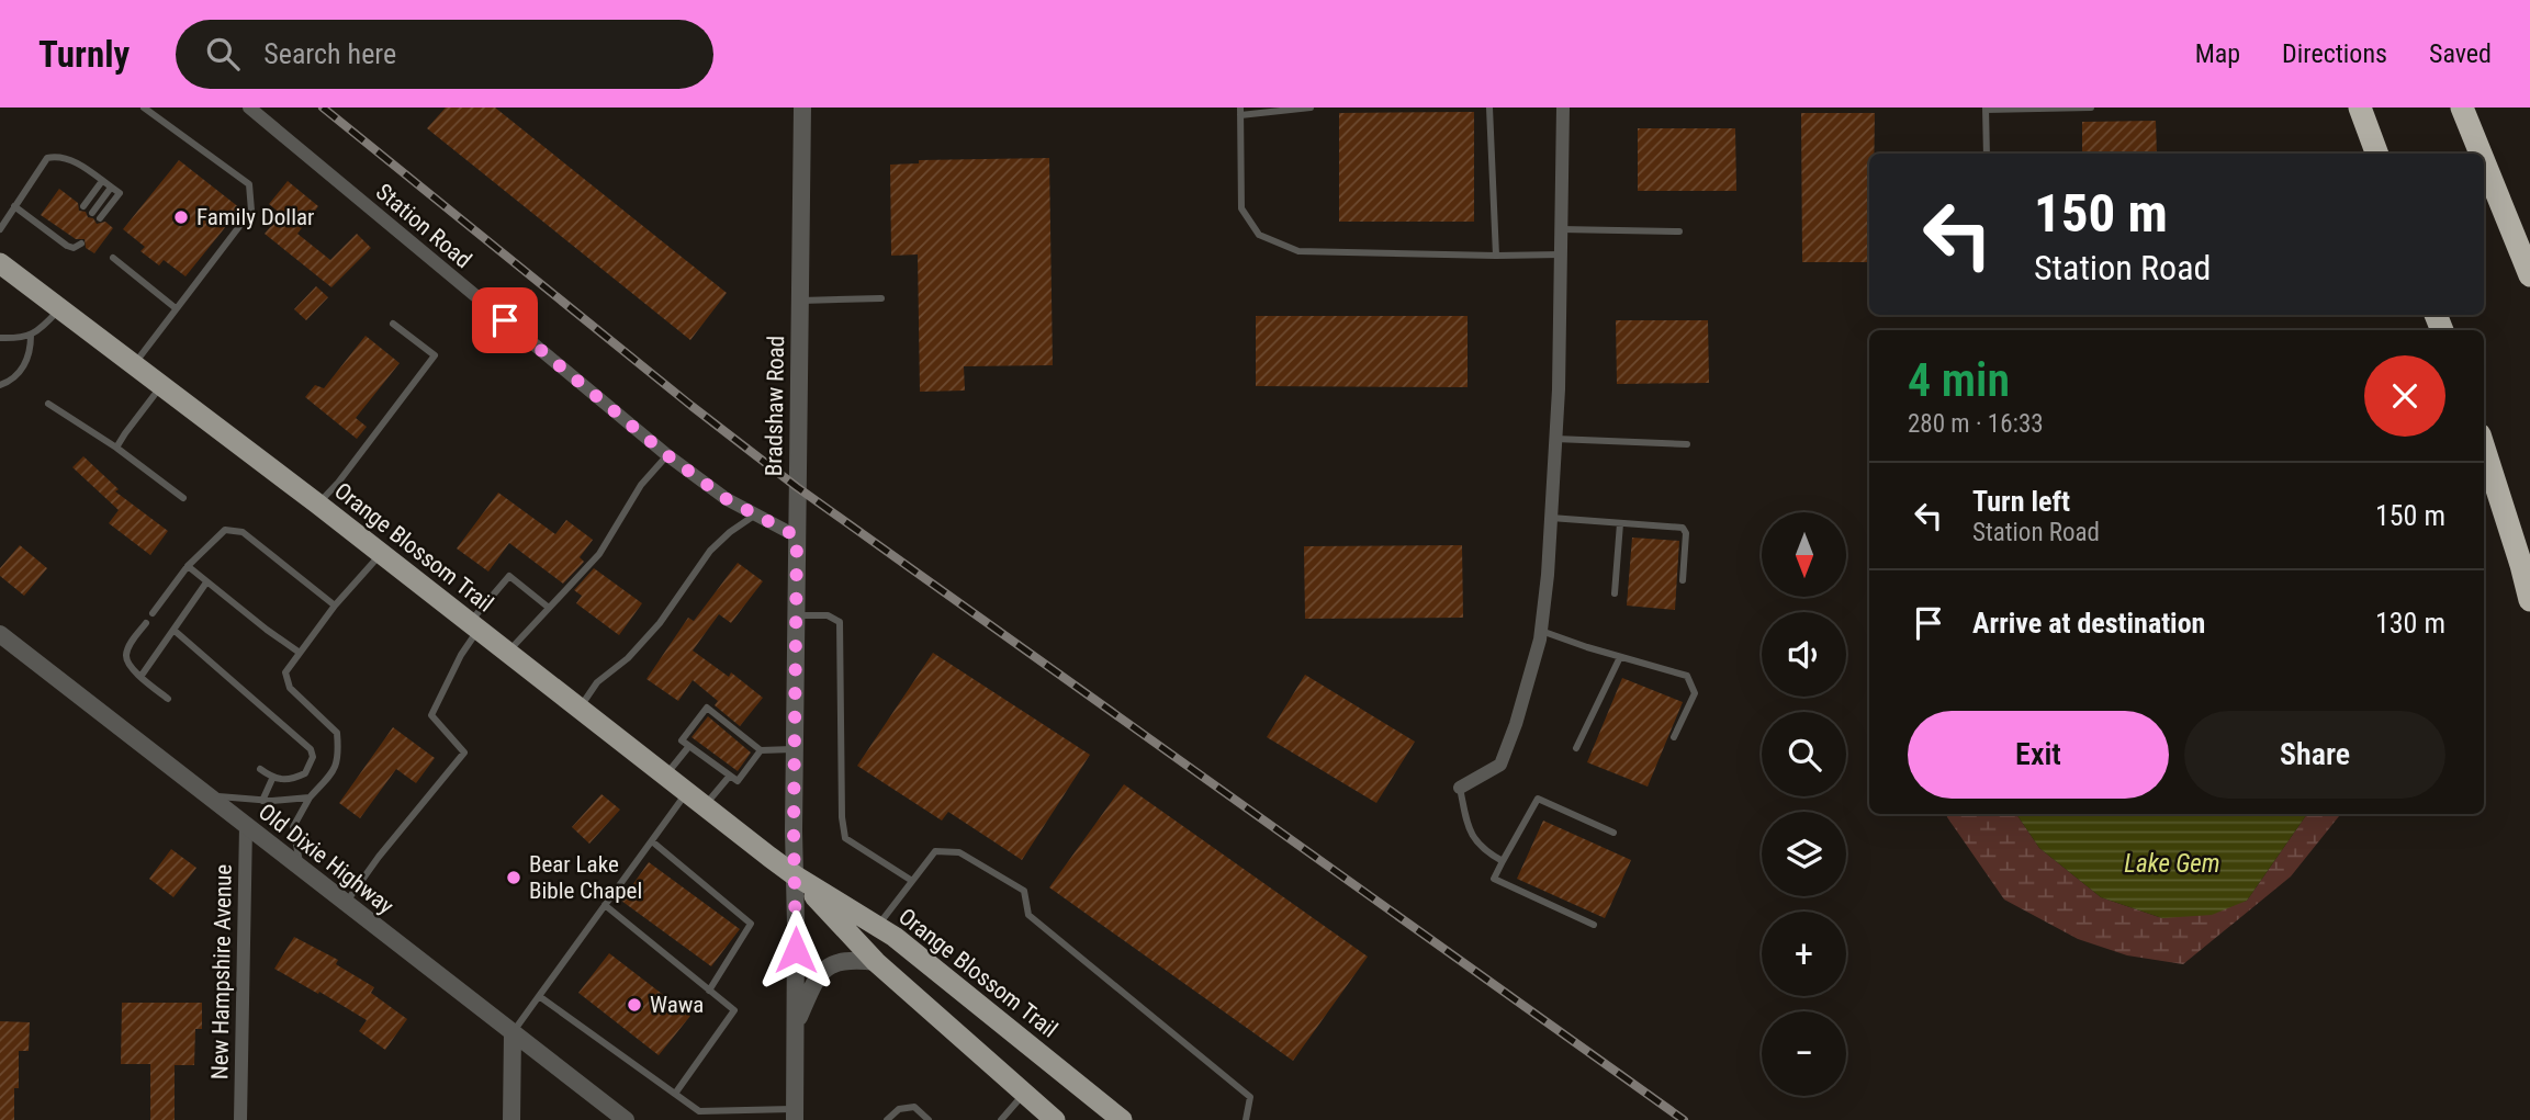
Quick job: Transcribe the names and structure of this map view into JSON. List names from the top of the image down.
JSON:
{
  "streets": {
    "main road": ["Orange Blossom Trail"],
    "street": [
      "Station Road",
      "Bradshaw Road",
      "Old Dixie Highway",
      "New Hampshire Avenue"
    ]
  },
  "crossings": [
    ["Station Road", "Bradshaw Road"],
    ["Bradshaw Road", "Orange Blossom Trail"],
    ["Old Dixie Highway", "New Hampshire Avenue"]
  ],
  "water": ["Lake Gem"],
  "places": ["Family Dollar", "Bear Lake Bible Chapel", "Wawa"],
  "north": "bottom",
  "page": {
    "header": "Turnly",
    "search": "Search here",
    "nav": ["Map", "Directions", "Saved"],
    "turn": ["150 m", "Station Road"],
    "heading": ["4 min", "280 m · 16:33"],
    "list": [
      {
        "name": "Turn left",
        "note": "Station Road",
        "value": "150 m"
      },
      {
        "name": "Arrive at destination",
        "value": "130 m"
      }
    ],
    "map_buttons": ["+", "−"],
    "buttons": ["Exit", "Share"]
  }
}
